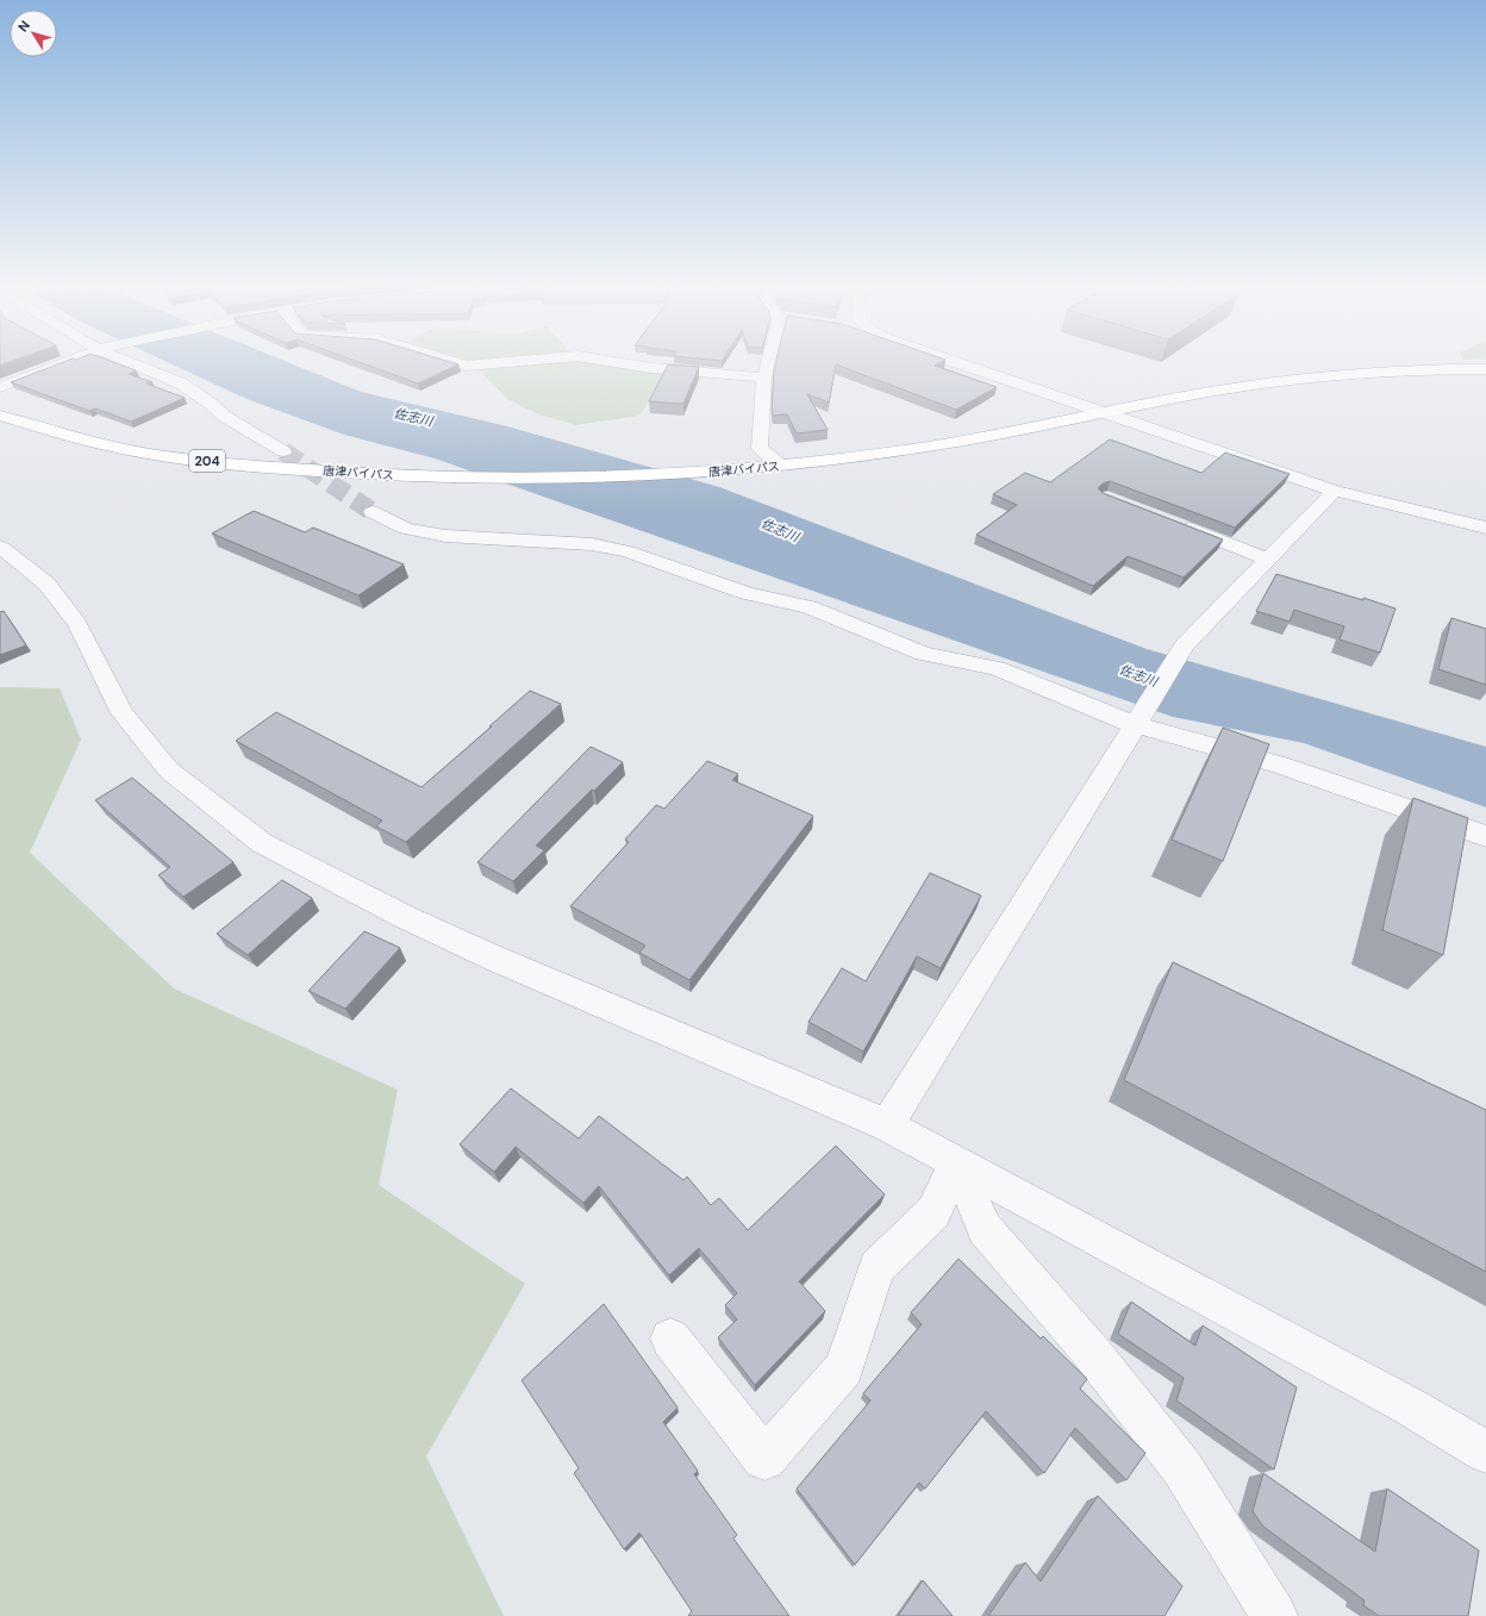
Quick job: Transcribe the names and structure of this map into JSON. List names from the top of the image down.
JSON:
{
  "streets": {
    "highway": ["204", "唐津バイパス"]
  },
  "water": ["佐志川"],
  "north": "top left"
}
